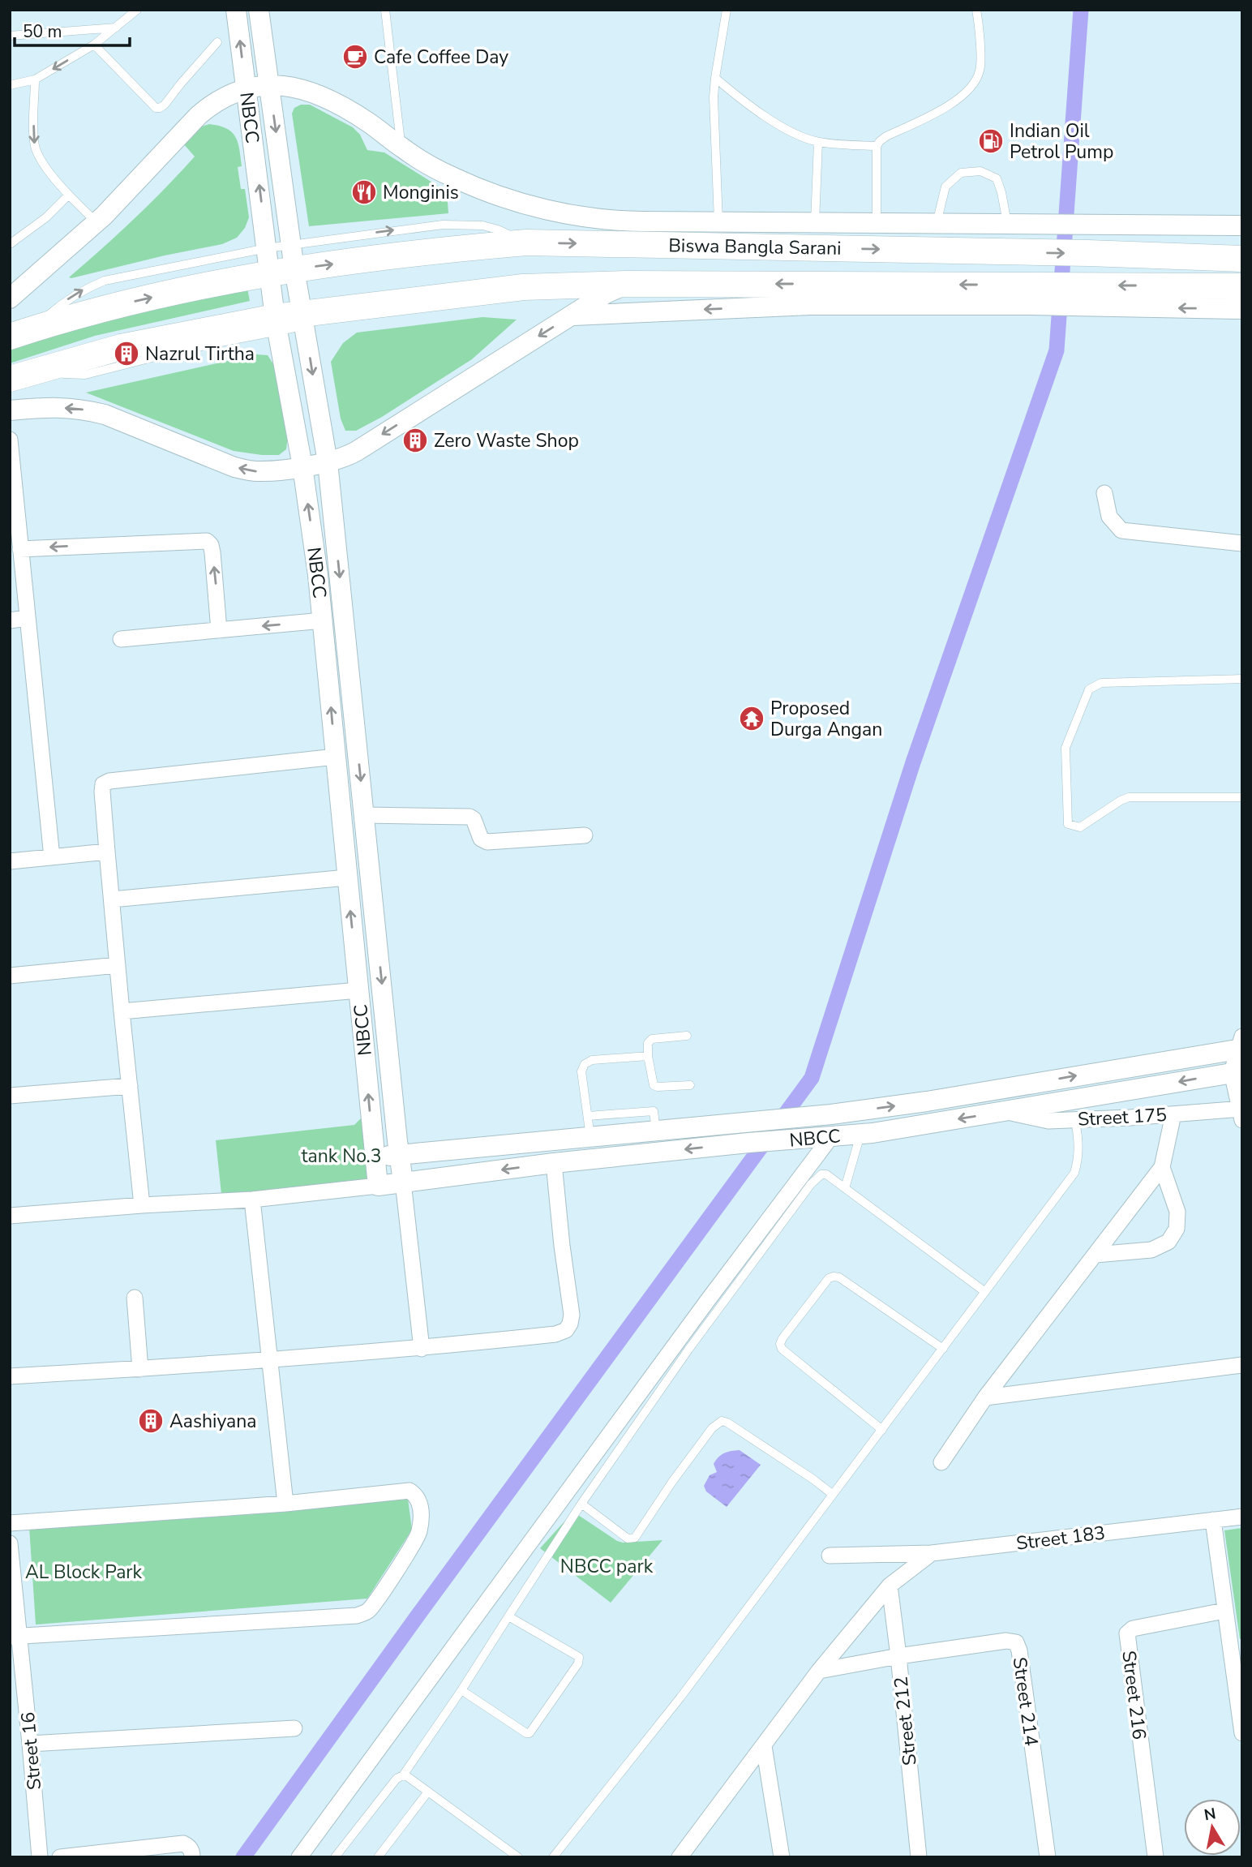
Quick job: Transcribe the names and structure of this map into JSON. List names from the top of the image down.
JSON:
{
  "streets": {
    "main road": ["Biswa Bangla Sarani"],
    "street": [
      "NBCC",
      "Street 175",
      "Street 183",
      "Street 216",
      "Street 214",
      "Street 212",
      "Street 16"
    ]
  },
  "crossings": [
    ["NBCC", "Biswa Bangla Sarani"],
    ["NBCC", "Street 175"],
    ["Street 214", "Street 212"]
  ],
  "parks": ["tank No.3", "NBCC park", "AL Block Park"],
  "places": {
    "cafe": ["Cafe Coffee Day"],
    "fuel station": ["Indian Oil Petrol Pump"],
    "restaurant": ["Monginis"],
    "building": ["Nazrul Tirtha", "Zero Waste Shop", "Aashiyana"],
    "temple": ["Proposed Durga Angan"]
  },
  "scale_bar": "50 m",
  "north": "top"
}
